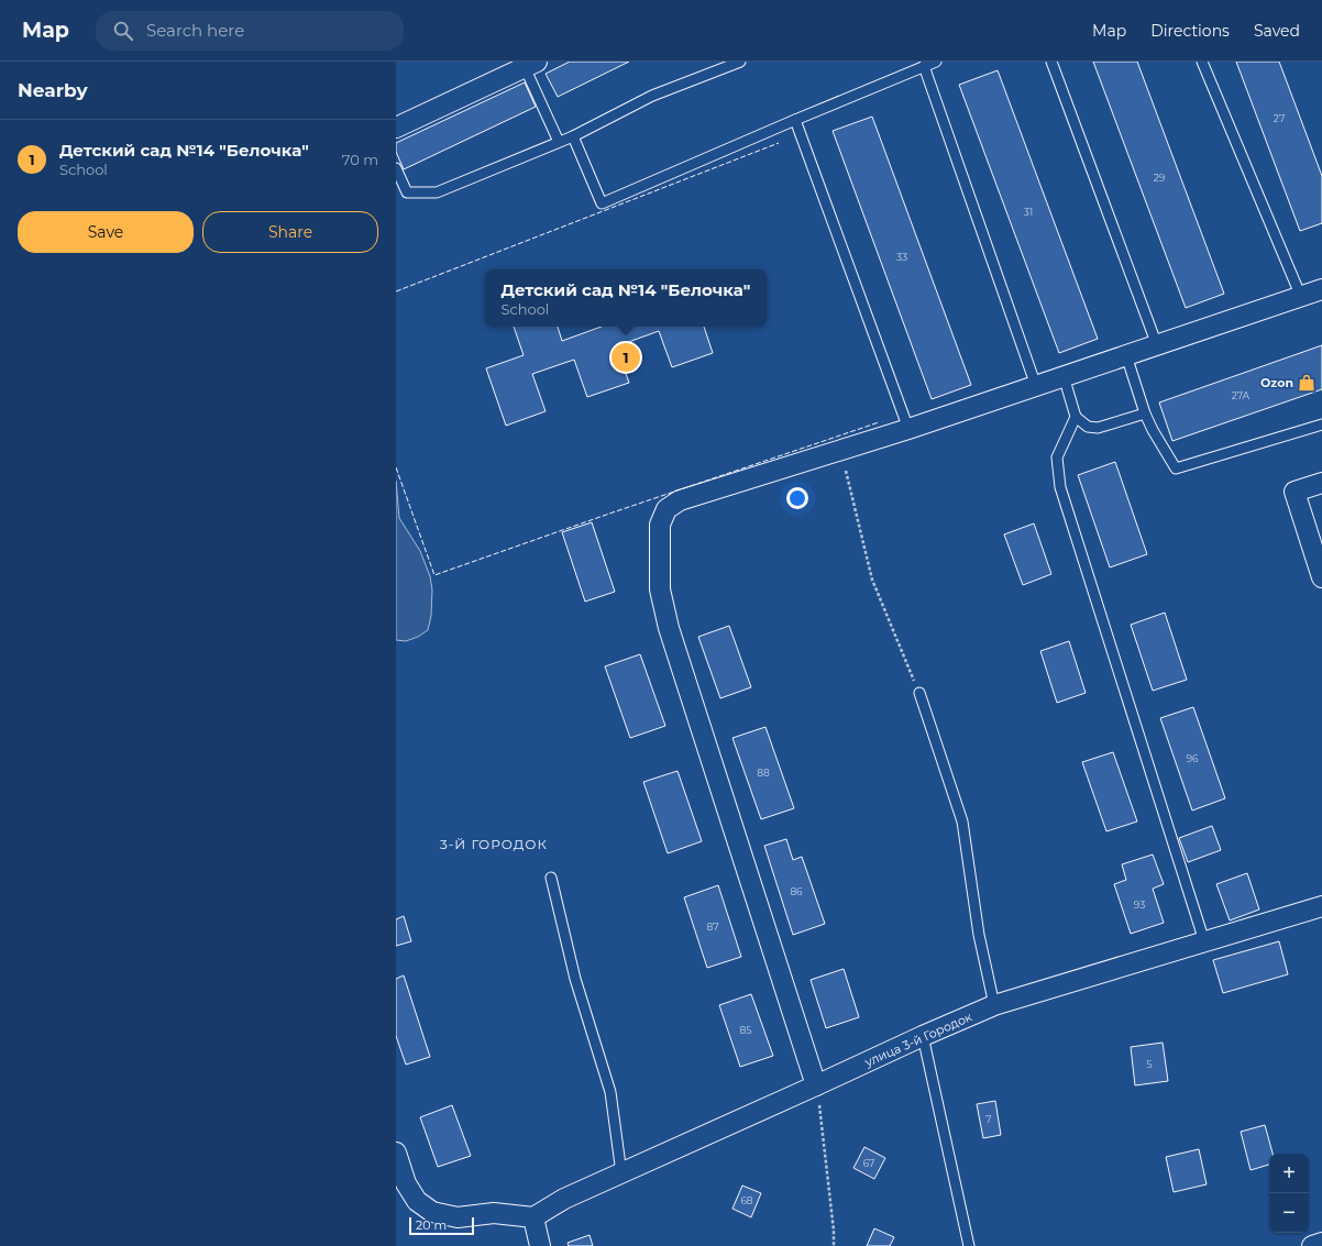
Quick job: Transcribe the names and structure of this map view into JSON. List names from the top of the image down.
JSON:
{
  "streets": {
    "street": ["улица 3-й Городок"]
  },
  "districts": ["3-Й ГОРОДОК"],
  "places": {
    "shop": ["Ozon"]
  },
  "house_numbers": [
    "27",
    "29",
    "31",
    "33",
    "27А",
    "96",
    "88",
    "86",
    "93",
    "87",
    "85",
    "5",
    "7",
    "67",
    "68"
  ],
  "scale_bar": "20 m",
  "page": {
    "header": "Map",
    "search": "Search here",
    "nav": ["Map", "Directions", "Saved"],
    "heading": "Nearby",
    "list": [
      {
        "mark": "1",
        "name": "Детский сад №14 \"Белочка\"",
        "note": "School",
        "value": "70 m"
      }
    ],
    "buttons": ["Save", "Share"],
    "popup": ["Детский сад №14 \"Белочка\"", "School"],
    "pins": "1",
    "map_buttons": ["+", "−"],
    "scale": "20 m"
  }
}
